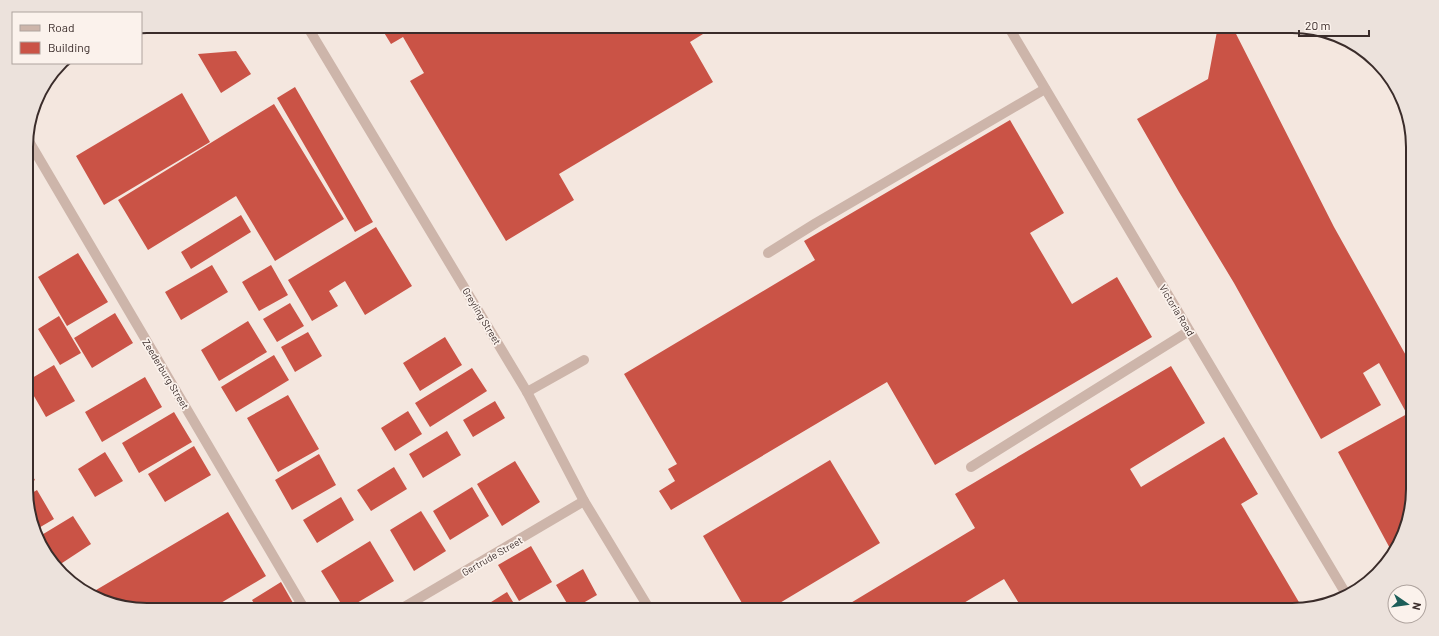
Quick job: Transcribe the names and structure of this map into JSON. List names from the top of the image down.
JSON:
{
  "streets": {
    "street": [
      "Victoria Road",
      "Greyling Street",
      "Zeederburg Street",
      "Gertrude Street"
    ]
  },
  "crossings": [
    ["Greyling Street", "Gertrude Street"]
  ],
  "legend": ["Road", "Building"],
  "scale_bar": "20 m",
  "north": "right"
}
